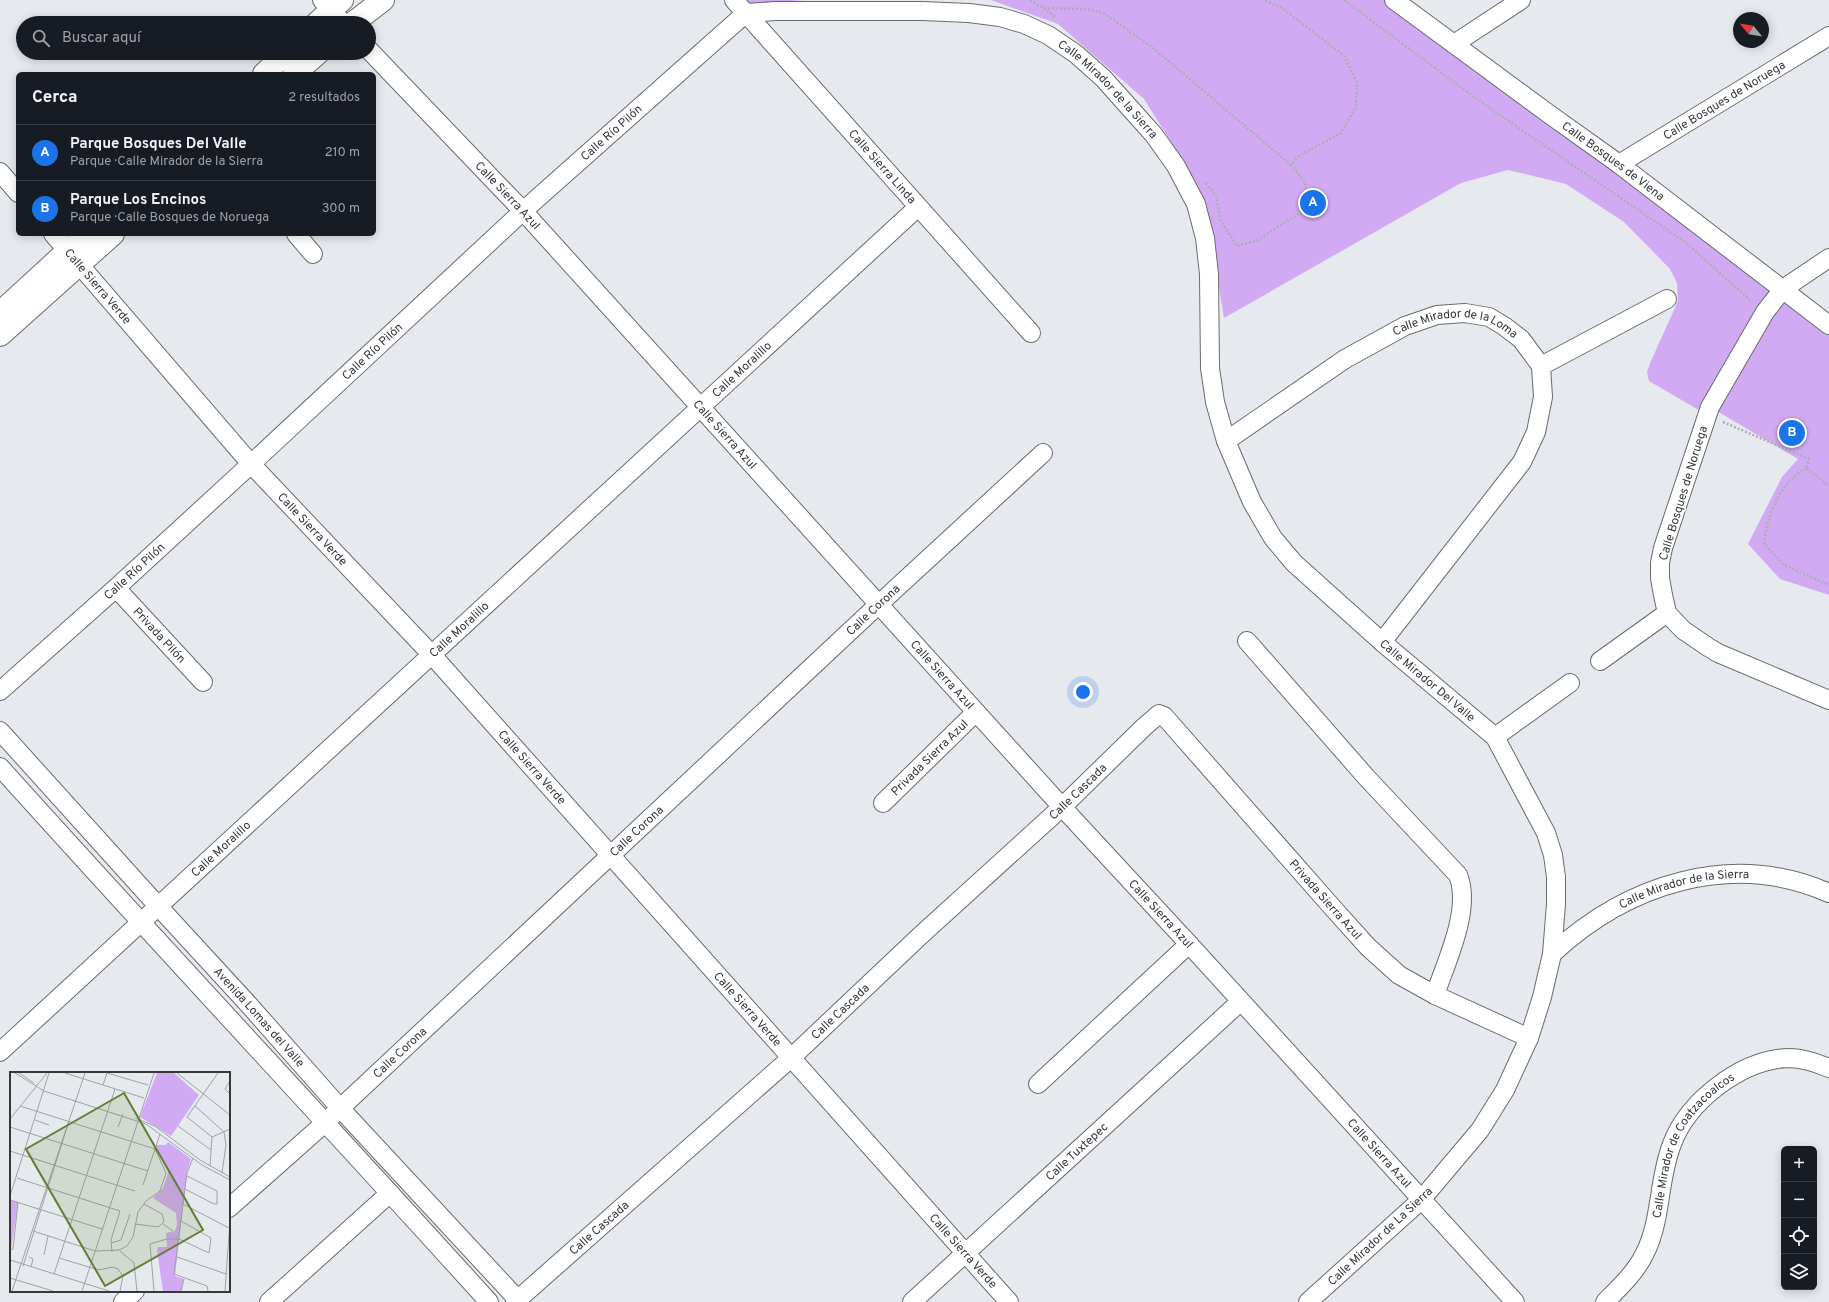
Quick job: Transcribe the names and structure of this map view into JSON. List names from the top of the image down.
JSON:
{
  "streets": {
    "street": [
      "Calle Mirador de la Sierra",
      "Calle Bosques de Noruega",
      "Calle Río Pilón",
      "Calle Bosques de Viena",
      "Calle Sierra Linda",
      "Calle Sierra Azul",
      "Calle Sierra Verde",
      "Calle Mirador de la Loma",
      "Calle Moralillo",
      "Calle Corona",
      "Privada Pilón",
      "Calle Mirador Del Valle",
      "Privada Sierra Azul",
      "Calle Cascada",
      "Avenida Lomas del Valle",
      "Calle Mirador de Coatzacoalcos",
      "Calle Tuxtepec",
      "Calle Mirador de La Sierra"
    ]
  },
  "crossings": [
    ["Calle Mirador de la Sierra", "Calle Río Pilón"],
    ["Calle Mirador de la Sierra", "Calle Sierra Linda"],
    ["Calle Mirador de la Sierra", "Calle Mirador de la Loma"],
    ["Calle Mirador de la Sierra", "Calle Mirador Del Valle"],
    ["Calle Mirador de la Sierra", "Calle Mirador de La Sierra"],
    ["Calle Bosques de Noruega", "Calle Bosques de Viena"],
    ["Calle Río Pilón", "Calle Sierra Linda"],
    ["Calle Río Pilón", "Calle Sierra Azul"],
    ["Calle Río Pilón", "Calle Sierra Verde"],
    ["Calle Río Pilón", "Privada Pilón"],
    ["Calle Sierra Linda", "Calle Moralillo"],
    ["Calle Sierra Azul", "Calle Moralillo"],
    ["Calle Sierra Azul", "Calle Corona"],
    ["Calle Sierra Azul", "Privada Sierra Azul"],
    ["Calle Sierra Azul", "Calle Cascada"],
    ["Calle Sierra Azul", "Calle Tuxtepec"],
    ["Calle Sierra Azul", "Calle Mirador de La Sierra"],
    ["Calle Sierra Verde", "Calle Moralillo"],
    ["Calle Sierra Verde", "Calle Corona"],
    ["Calle Sierra Verde", "Calle Cascada"],
    ["Calle Sierra Verde", "Calle Tuxtepec"],
    ["Calle Mirador de la Loma", "Calle Mirador Del Valle"],
    ["Calle Moralillo", "Avenida Lomas del Valle"],
    ["Calle Corona", "Avenida Lomas del Valle"],
    ["Calle Mirador Del Valle", "Calle Mirador de La Sierra"],
    ["Privada Sierra Azul", "Calle Cascada"],
    ["Privada Sierra Azul", "Calle Mirador de La Sierra"],
    ["Calle Cascada", "Avenida Lomas del Valle"]
  ],
  "north": "top left",
  "page": {
    "search": "Buscar aquí",
    "heading": ["Cerca", "2 resultados"],
    "list": [
      {
        "mark": "A",
        "name": "Parque Bosques Del Valle",
        "note": "Parque · Calle Mirador de la Sierra",
        "value": "210 m"
      },
      {
        "mark": "B",
        "name": "Parque Los Encinos",
        "note": "Parque · Calle Bosques de Noruega",
        "value": "300 m"
      }
    ],
    "pins": ["A", "B"],
    "map_buttons": ["+", "−"]
  }
}
